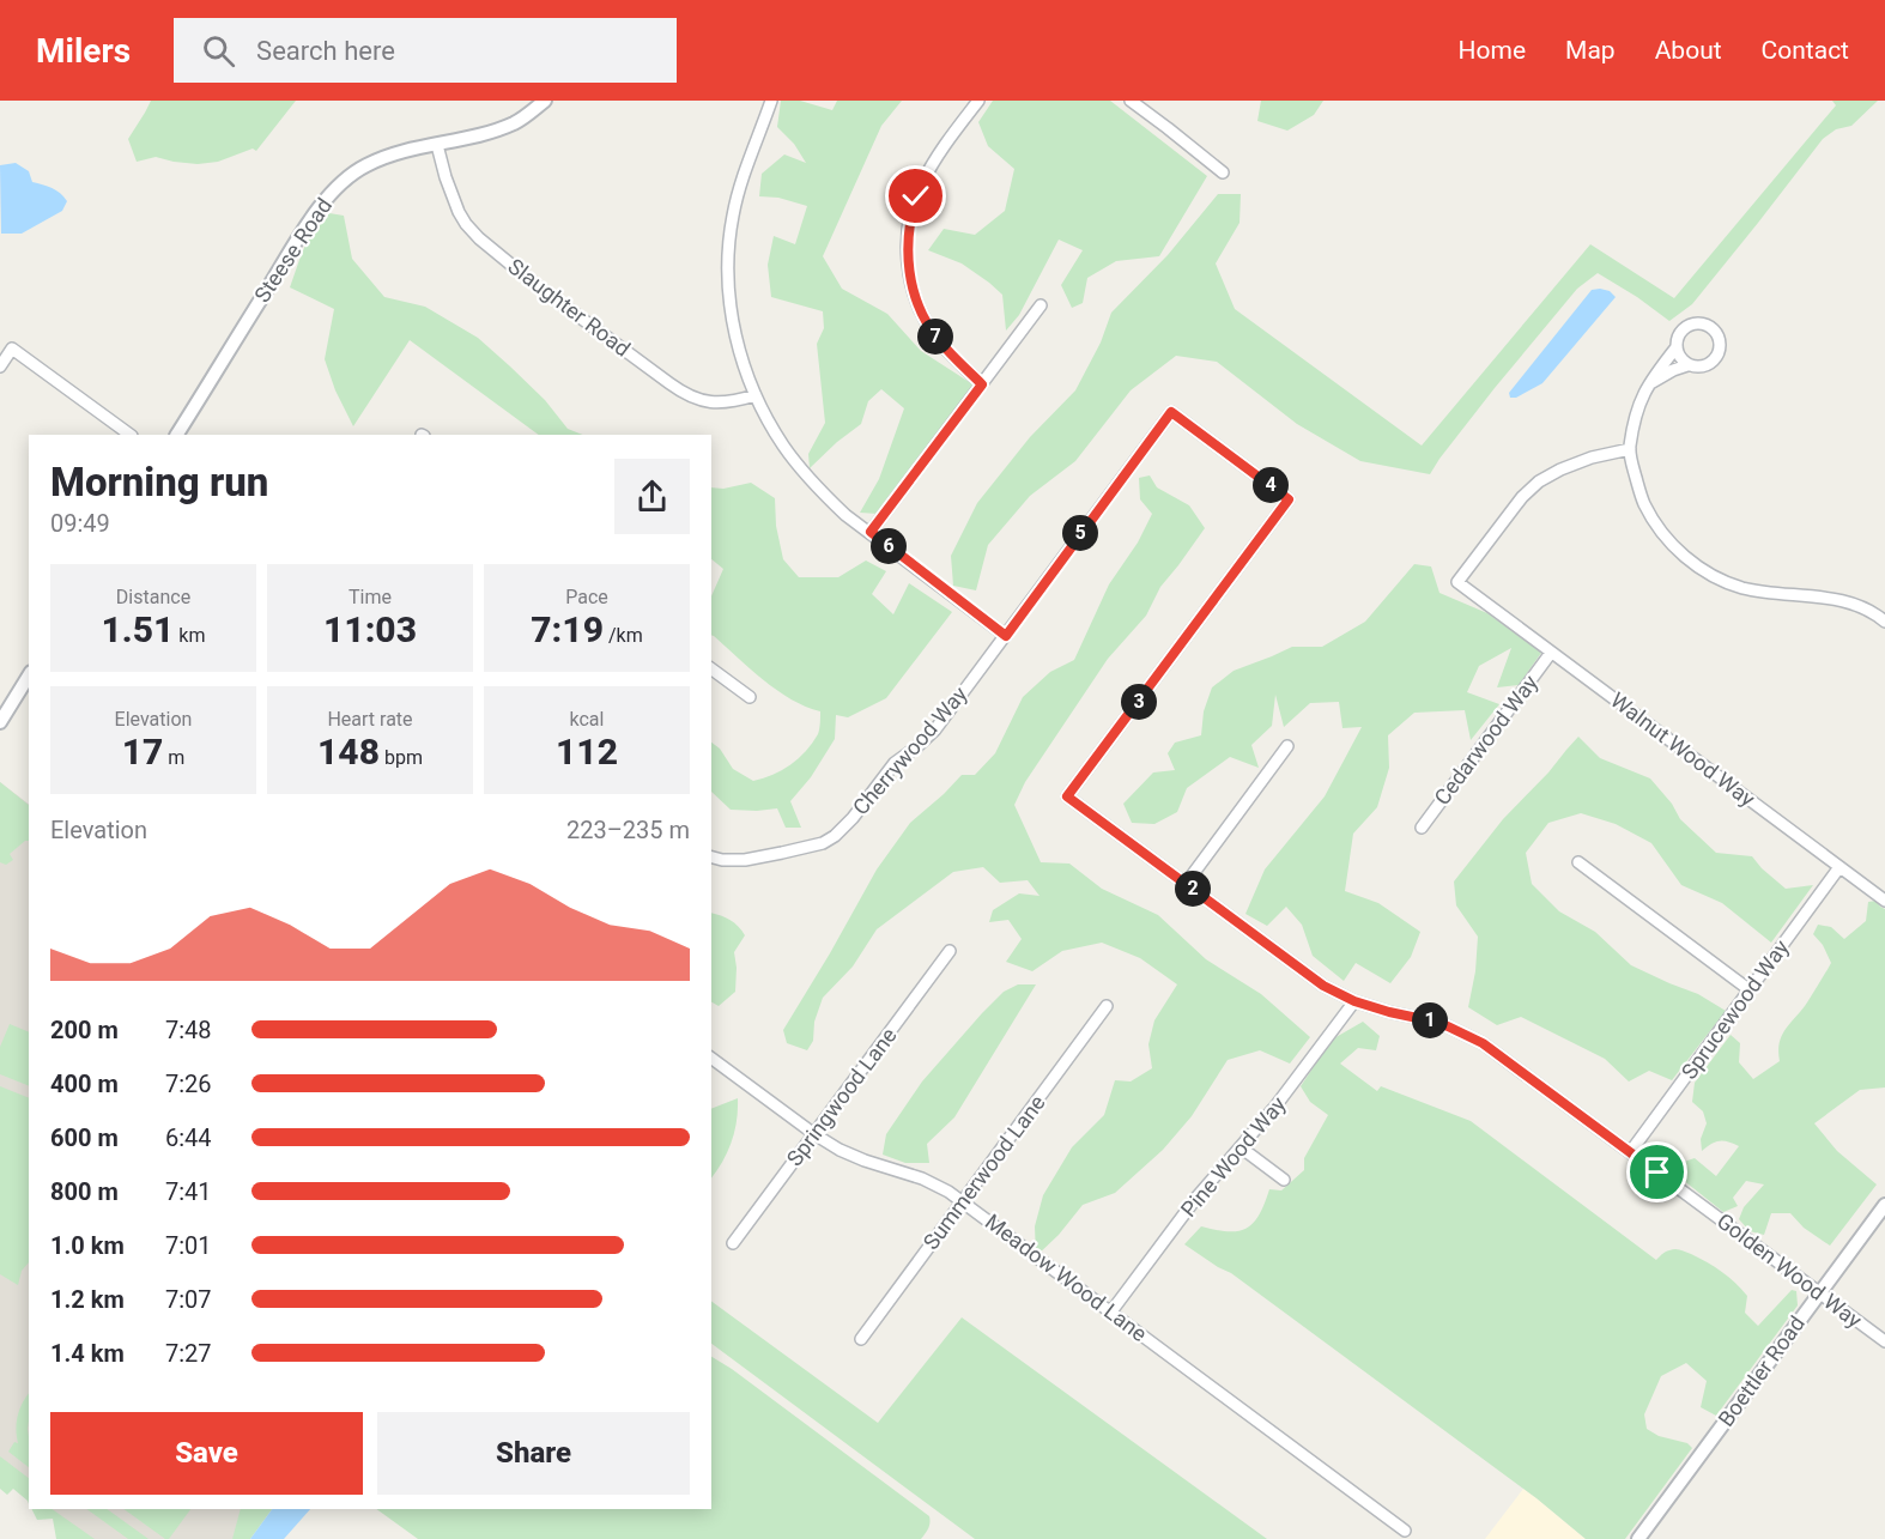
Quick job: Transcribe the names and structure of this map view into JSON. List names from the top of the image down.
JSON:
{
  "streets": {
    "street": [
      "Steese Road",
      "Slaughter Road",
      "Cedarwood Way",
      "Walnut Wood Way",
      "Cherrywood Way",
      "Sprucewood Way",
      "Springwood Lane",
      "Pine Wood Way",
      "Summerwood Lane",
      "Golden Wood Way",
      "Meadow Wood Lane",
      "Boettler Road"
    ]
  },
  "crossings": [
    ["Steese Road", "Slaughter Road"],
    ["Cedarwood Way", "Walnut Wood Way"],
    ["Walnut Wood Way", "Sprucewood Way"],
    ["Cherrywood Way", "Golden Wood Way"],
    ["Sprucewood Way", "Golden Wood Way"],
    ["Springwood Lane", "Meadow Wood Lane"],
    ["Pine Wood Way", "Golden Wood Way"],
    ["Pine Wood Way", "Meadow Wood Lane"],
    ["Summerwood Lane", "Meadow Wood Lane"],
    ["Golden Wood Way", "Boettler Road"]
  ],
  "page": {
    "header": "Milers",
    "search": "Search here",
    "nav": [
      "Home",
      "Map",
      "About",
      "Contact"
    ],
    "pins": [
      "7",
      "4",
      "5",
      "6",
      "3",
      "2",
      "1"
    ],
    "heading": ["Morning run", "09:49"],
    "stats": [
      ["Distance", "1.51 km"],
      ["Time", "11:03"],
      ["Pace", "7:19 /km"],
      ["Elevation", "17 m"],
      ["Heart rate", "148 bpm"],
      ["kcal", "112"]
    ],
    "chart": ["Elevation", "223–235 m"],
    "list": [
      {
        "name": "200 m",
        "note": "7:48"
      },
      {
        "name": "400 m",
        "note": "7:26"
      },
      {
        "name": "600 m",
        "note": "6:44"
      },
      {
        "name": "800 m",
        "note": "7:41"
      },
      {
        "name": "1.0 km",
        "note": "7:01"
      },
      {
        "name": "1.2 km",
        "note": "7:07"
      },
      {
        "name": "1.4 km",
        "note": "7:27"
      }
    ],
    "buttons": ["Save", "Share"]
  }
}
